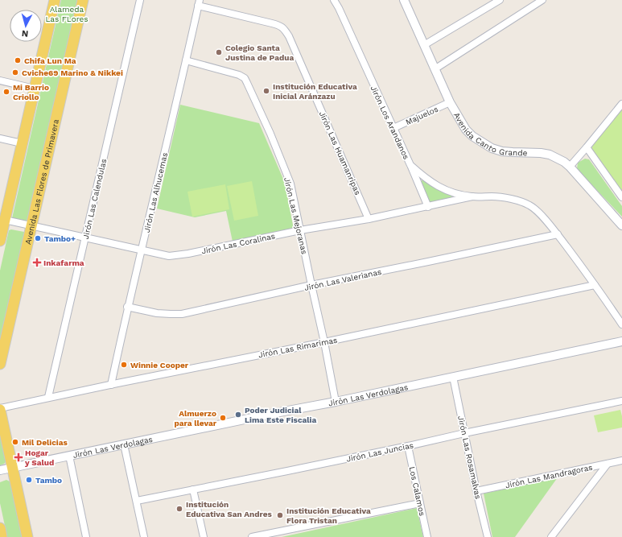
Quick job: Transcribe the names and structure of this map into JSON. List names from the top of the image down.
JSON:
{
  "streets": {
    "main road": ["Avenida Las Flores de Primavera"],
    "street": [
      "Majuelos",
      "Jirón Los Arandanos",
      "Avenida Canto Grande",
      "Jirón Las Huamanripas",
      "Jirón Las Alhucemas",
      "Jirón Las Calendulas",
      "Jirón Las Mejoranas",
      "Jirón Las Coralinas",
      "Jirón Las Valerianas",
      "Jirón Las Rimarimas",
      "Jirón Las Verdolagas",
      "Jirón Las Juncias",
      "Jirón Las Rosamalvas",
      "Jirón Las Mandragoras",
      "Los Calamos"
    ]
  },
  "crossings": [
    ["Majuelos", "Jirón Los Arandanos"],
    ["Majuelos", "Avenida Canto Grande"],
    ["Jirón Los Arandanos", "Jirón Las Coralinas"],
    ["Jirón Los Arandanos", "Jirón Las Valerianas"],
    ["Jirón Los Arandanos", "Jirón Las Rimarimas"],
    ["Jirón Las Huamanripas", "Jirón Las Alhucemas"],
    ["Jirón Las Huamanripas", "Jirón Las Coralinas"],
    ["Avenida Las Flores de Primavera", "Jirón Las Coralinas"],
    ["Jirón Las Alhucemas", "Jirón Las Mejoranas"],
    ["Jirón Las Alhucemas", "Jirón Las Coralinas"],
    ["Jirón Las Alhucemas", "Jirón Las Valerianas"],
    ["Jirón Las Alhucemas", "Jirón Las Rimarimas"],
    ["Jirón Las Calendulas", "Jirón Las Coralinas"],
    ["Jirón Las Calendulas", "Jirón Las Rimarimas"],
    ["Jirón Las Mejoranas", "Jirón Las Coralinas"],
    ["Jirón Las Mejoranas", "Jirón Las Valerianas"],
    ["Jirón Las Mejoranas", "Jirón Las Rimarimas"],
    ["Jirón Las Mejoranas", "Jirón Las Verdolagas"],
    ["Jirón Las Verdolagas", "Jirón Las Rosamalvas"],
    ["Jirón Las Juncias", "Jirón Las Rosamalvas"],
    ["Jirón Las Juncias", "Los Calamos"],
    ["Jirón Las Rosamalvas", "Jirón Las Mandragoras"]
  ],
  "parks": ["Alameda Las FLores"],
  "places": {
    "other": [
      "Colegio Santa Justina de Padua",
      "Chifa Lun Ma",
      "Cviche69 Marino & Nikkei",
      "Institución Educativa Inicial Aránzazu",
      "Mi Barrio Criollo",
      "Tambo+",
      "Winnie Cooper",
      "Poder Judicial Lima Este Fiscalia",
      "Almuerzo para llevar",
      "Mil Delicias",
      "Tambo",
      "Institución Educativa San Andres",
      "Institución Educativa Flora Tristan"
    ],
    "health": ["Inkafarma", "Hogar y Salud"]
  },
  "north": "bottom"
}
